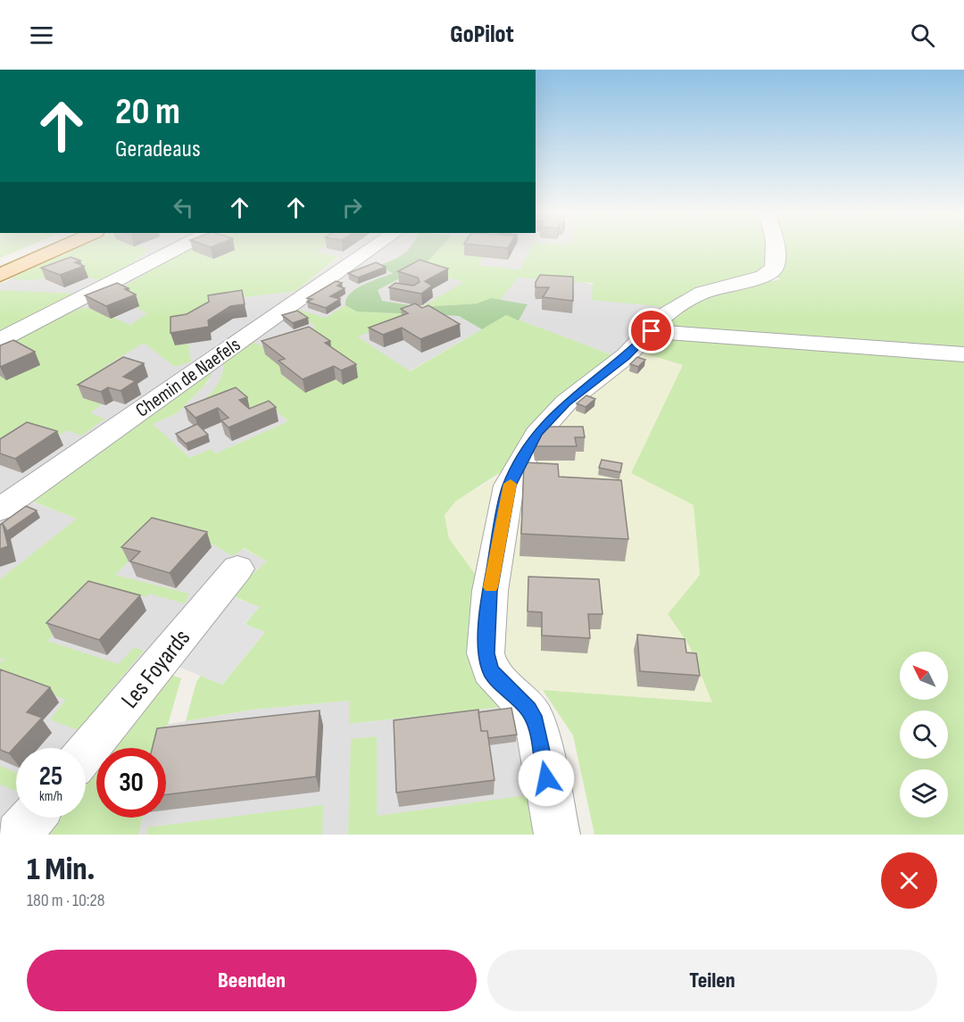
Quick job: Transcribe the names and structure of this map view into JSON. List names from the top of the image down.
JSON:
{
  "streets": {
    "street": ["Chemin de Naefels", "Les Foyards"]
  },
  "north": "top left",
  "page": {
    "header": "GoPilot",
    "turn": ["20 m", "Geradeaus"],
    "speed": "25 km/h",
    "limit": "30",
    "heading": ["1 Min.", "180 m · 10:28"],
    "buttons": ["Beenden", "Teilen"]
  }
}
